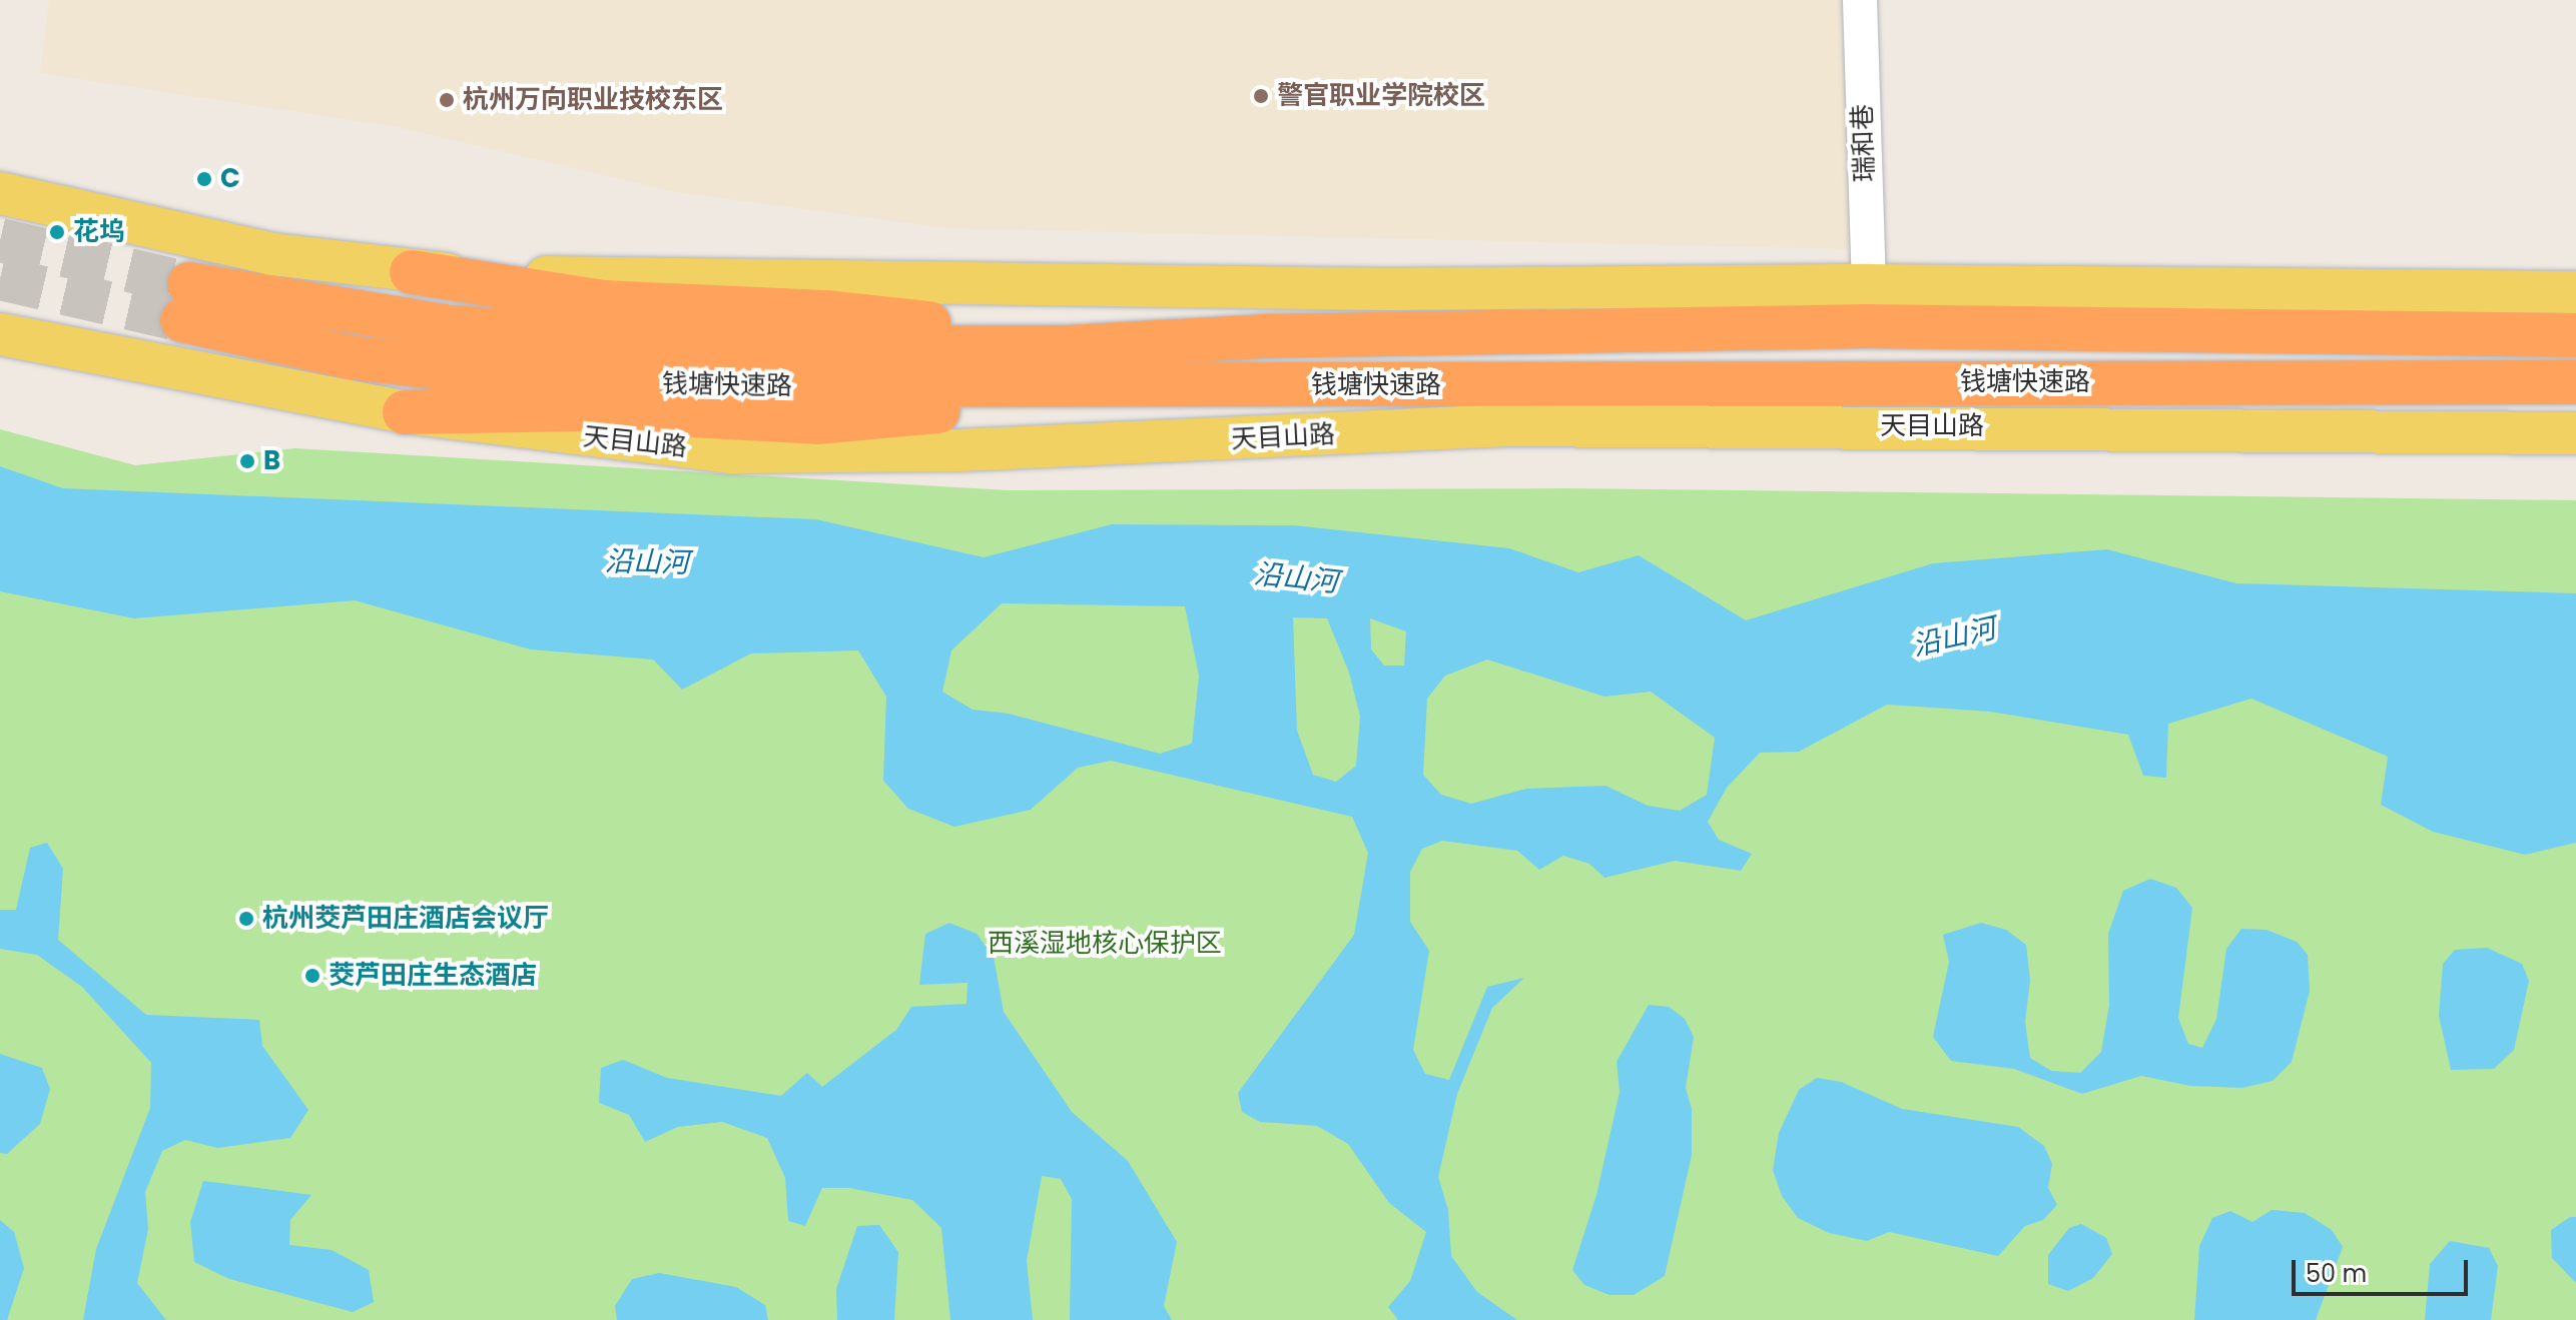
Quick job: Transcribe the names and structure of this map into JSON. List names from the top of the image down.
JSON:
{
  "streets": {
    "highway": ["钱塘快速路"],
    "main road": ["天目山路"],
    "street": ["瑞和巷"]
  },
  "water": ["沿山河"],
  "parks": ["西溪湿地核心保护区"],
  "places": [
    "警官职业学院校区",
    "杭州万向职业技校东区",
    "C",
    "花坞",
    "B",
    "杭州茭芦田庄酒店会议厅",
    "茭芦田庄生态酒店"
  ],
  "scale_bar": "50 m"
}
